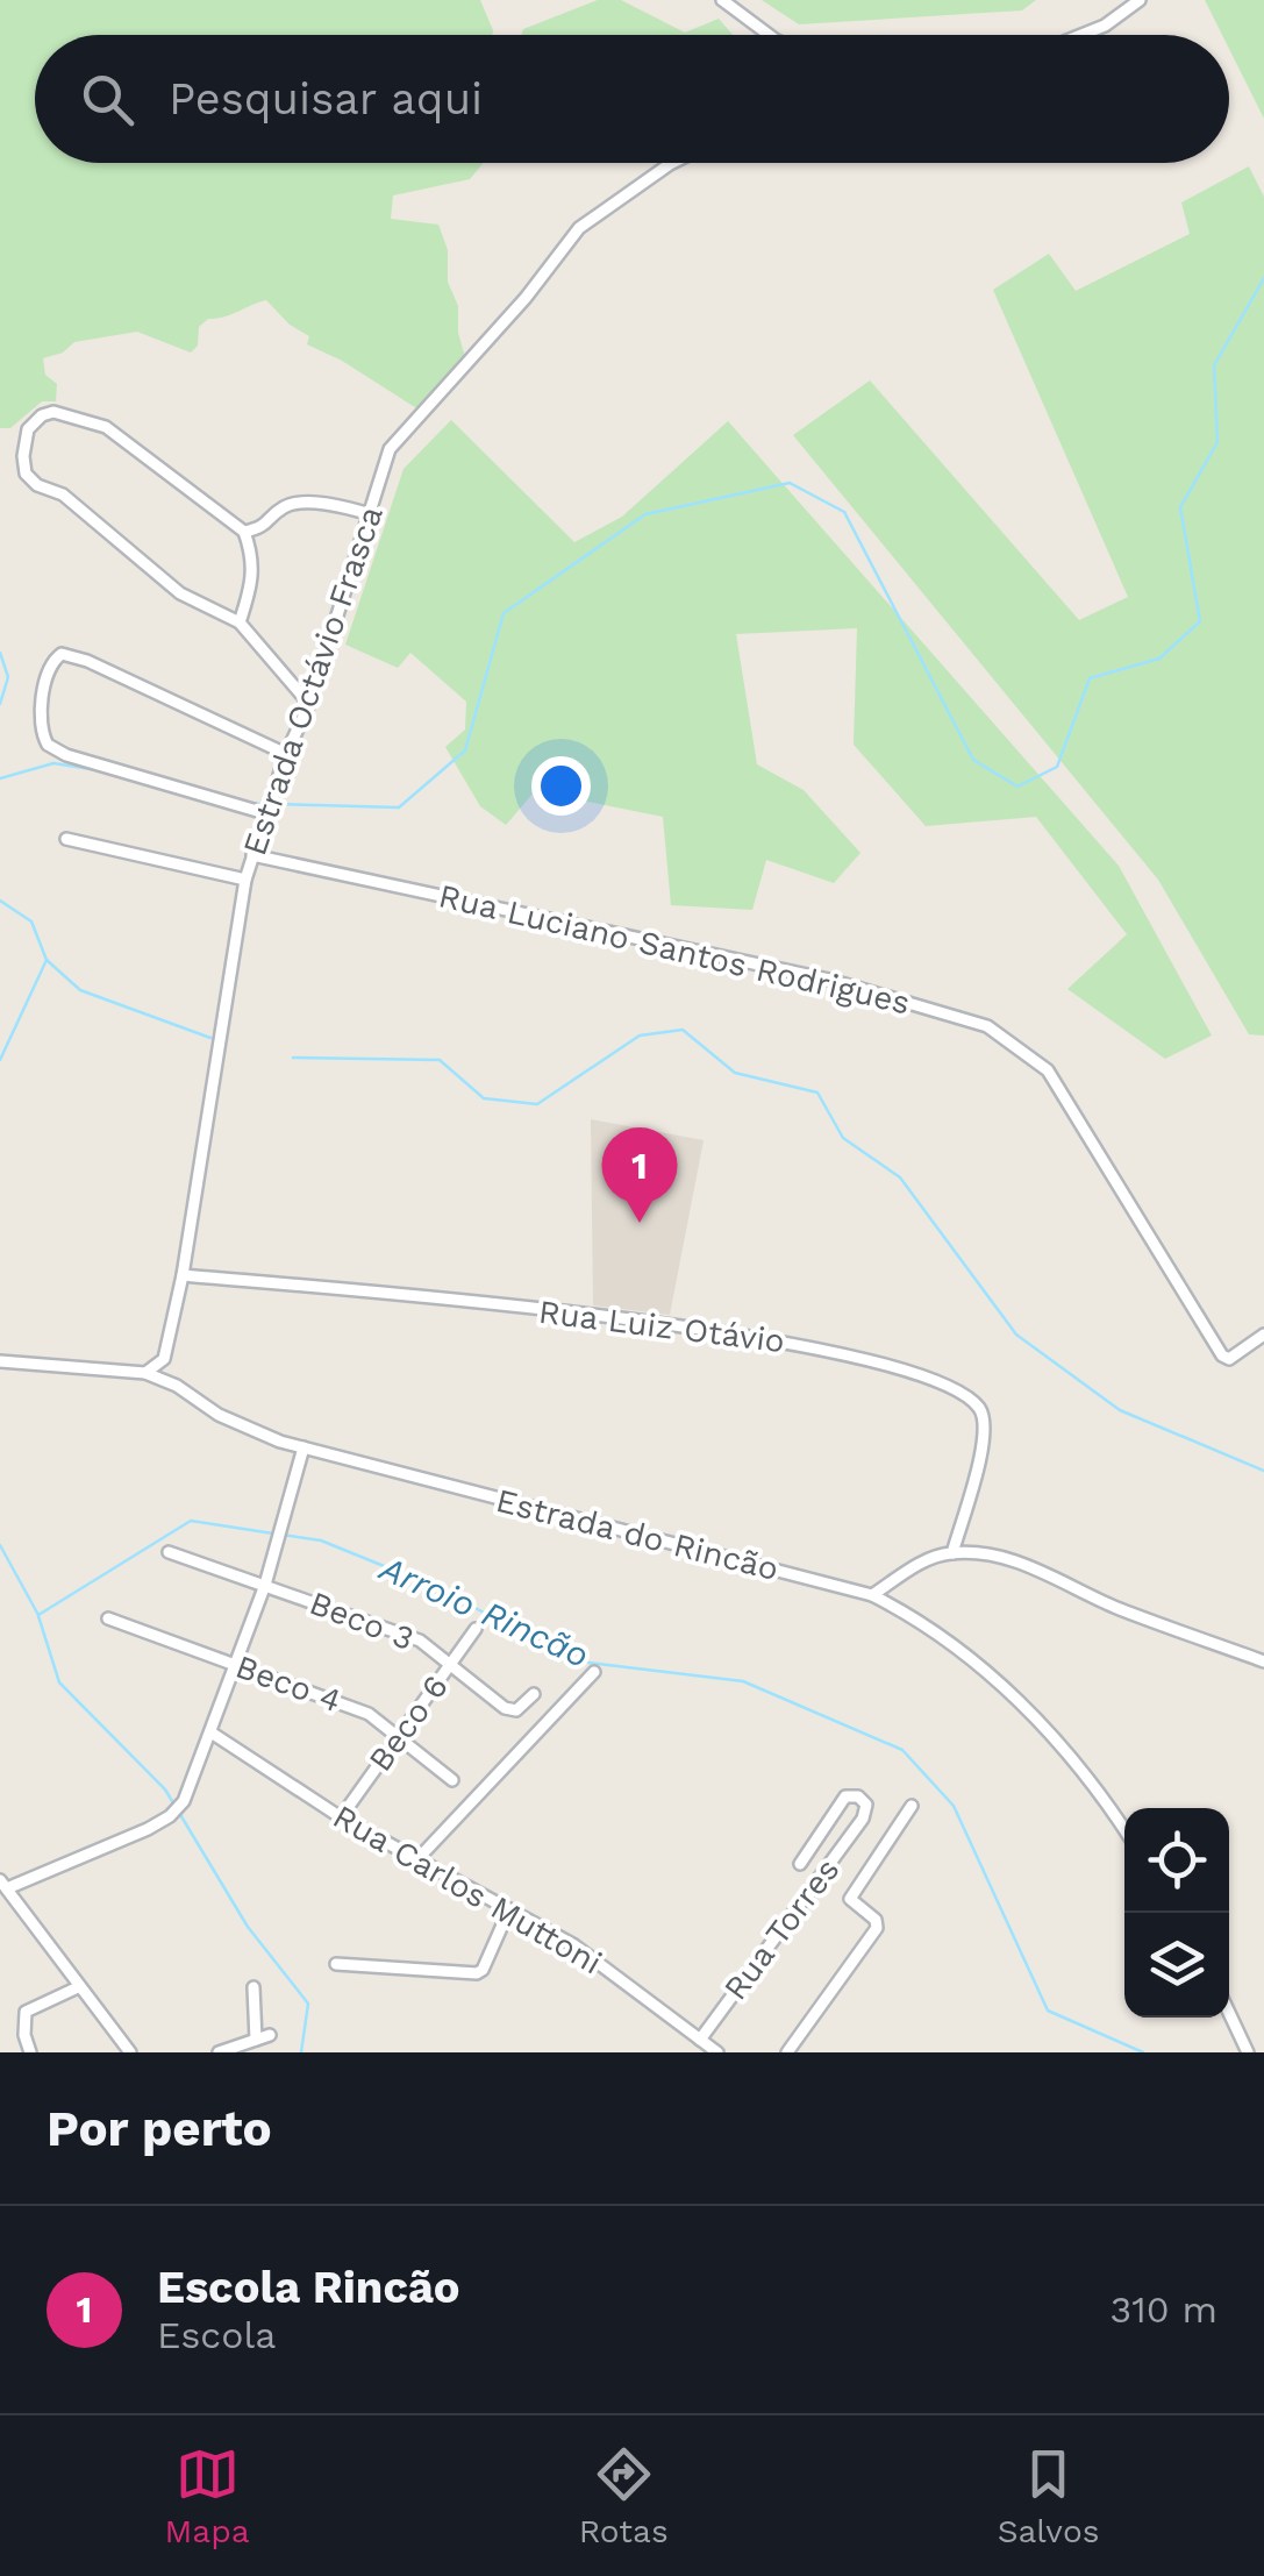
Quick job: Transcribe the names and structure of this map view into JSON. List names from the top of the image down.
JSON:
{
  "streets": {
    "street": [
      "Estrada Octávio Frasca",
      "Rua Luciano Santos Rodrigues",
      "Rua Luiz Otávio",
      "Estrada do Rincão",
      "Beco 3",
      "Beco 4",
      "Beco 6",
      "Rua Carlos Muttoni",
      "Rua Torres"
    ]
  },
  "crossings": [
    ["Estrada Octávio Frasca", "Rua Luciano Santos Rodrigues"],
    ["Estrada Octávio Frasca", "Rua Luiz Otávio"],
    ["Beco 3", "Beco 6"],
    ["Beco 4", "Beco 6"],
    ["Beco 6", "Rua Carlos Muttoni"],
    ["Rua Carlos Muttoni", "Rua Torres"]
  ],
  "water": ["Arroio Rincão"],
  "page": {
    "search": "Pesquisar aqui",
    "pins": "1",
    "heading": "Por perto",
    "list": [
      {
        "mark": "1",
        "name": "Escola Rincão",
        "note": "Escola",
        "value": "310 m"
      }
    ],
    "nav": ["Mapa", "Rotas", "Salvos"]
  }
}
